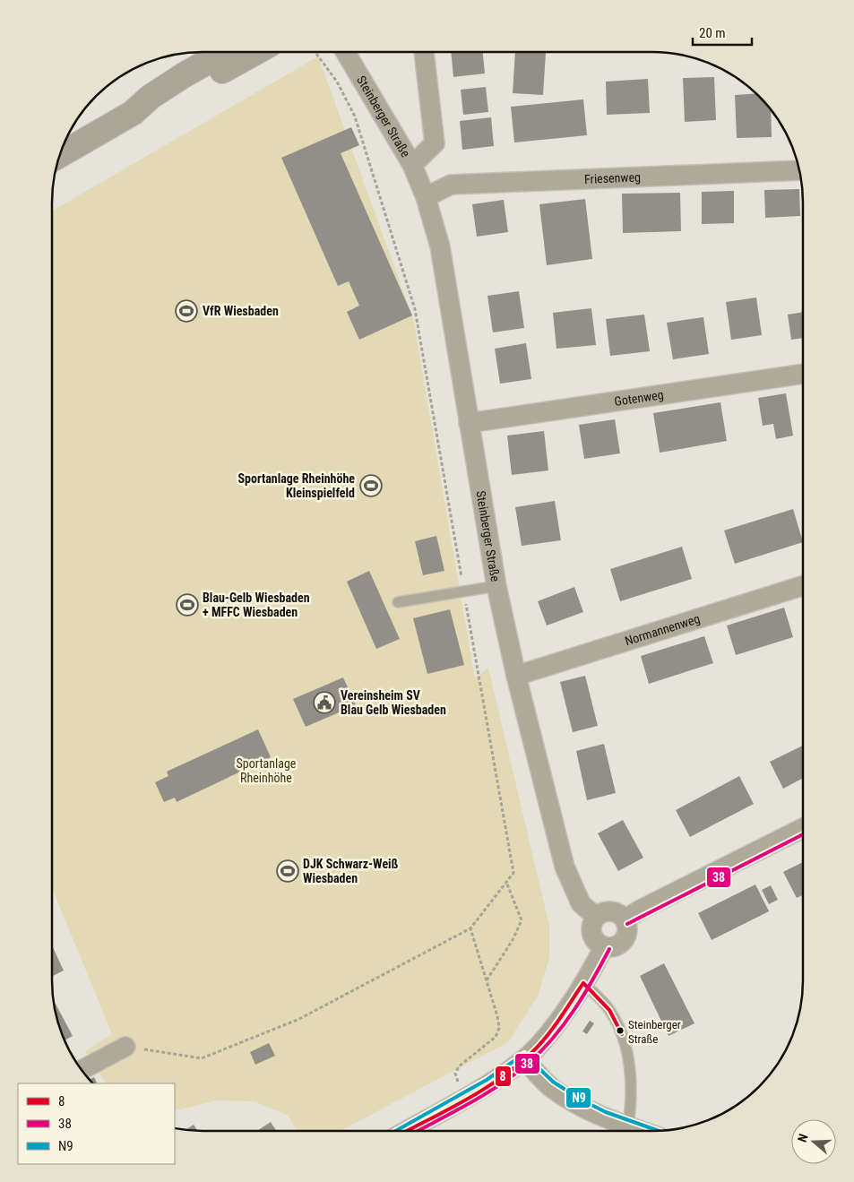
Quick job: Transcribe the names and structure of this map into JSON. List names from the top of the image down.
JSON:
{
  "streets": {
    "street": [
      "Steinberger Straße",
      "Friesenweg",
      "Gotenweg",
      "Normannenweg"
    ]
  },
  "crossings": [
    ["Steinberger Straße", "Friesenweg"],
    ["Steinberger Straße", "Gotenweg"],
    ["Steinberger Straße", "Normannenweg"]
  ],
  "parks": ["Sportanlage Rheinhöhe"],
  "places": {
    "sports": [
      "VfR Wiesbaden",
      "Sportanlage Rheinhöhe Kleinspielfeld",
      "Blau-Gelb Wiesbaden + MFFC Wiesbaden",
      "DJK Schwarz-Weiß Wiesbaden"
    ],
    "public building": ["Vereinsheim SV Blau Gelb Wiesbaden"],
    "other": ["Steinberger Straße"]
  },
  "lines": ["transit line 38", "transit line 8", "transit line N9"],
  "legend": ["8", "38", "N9"],
  "scale_bar": "20 m",
  "north": "left"
}
